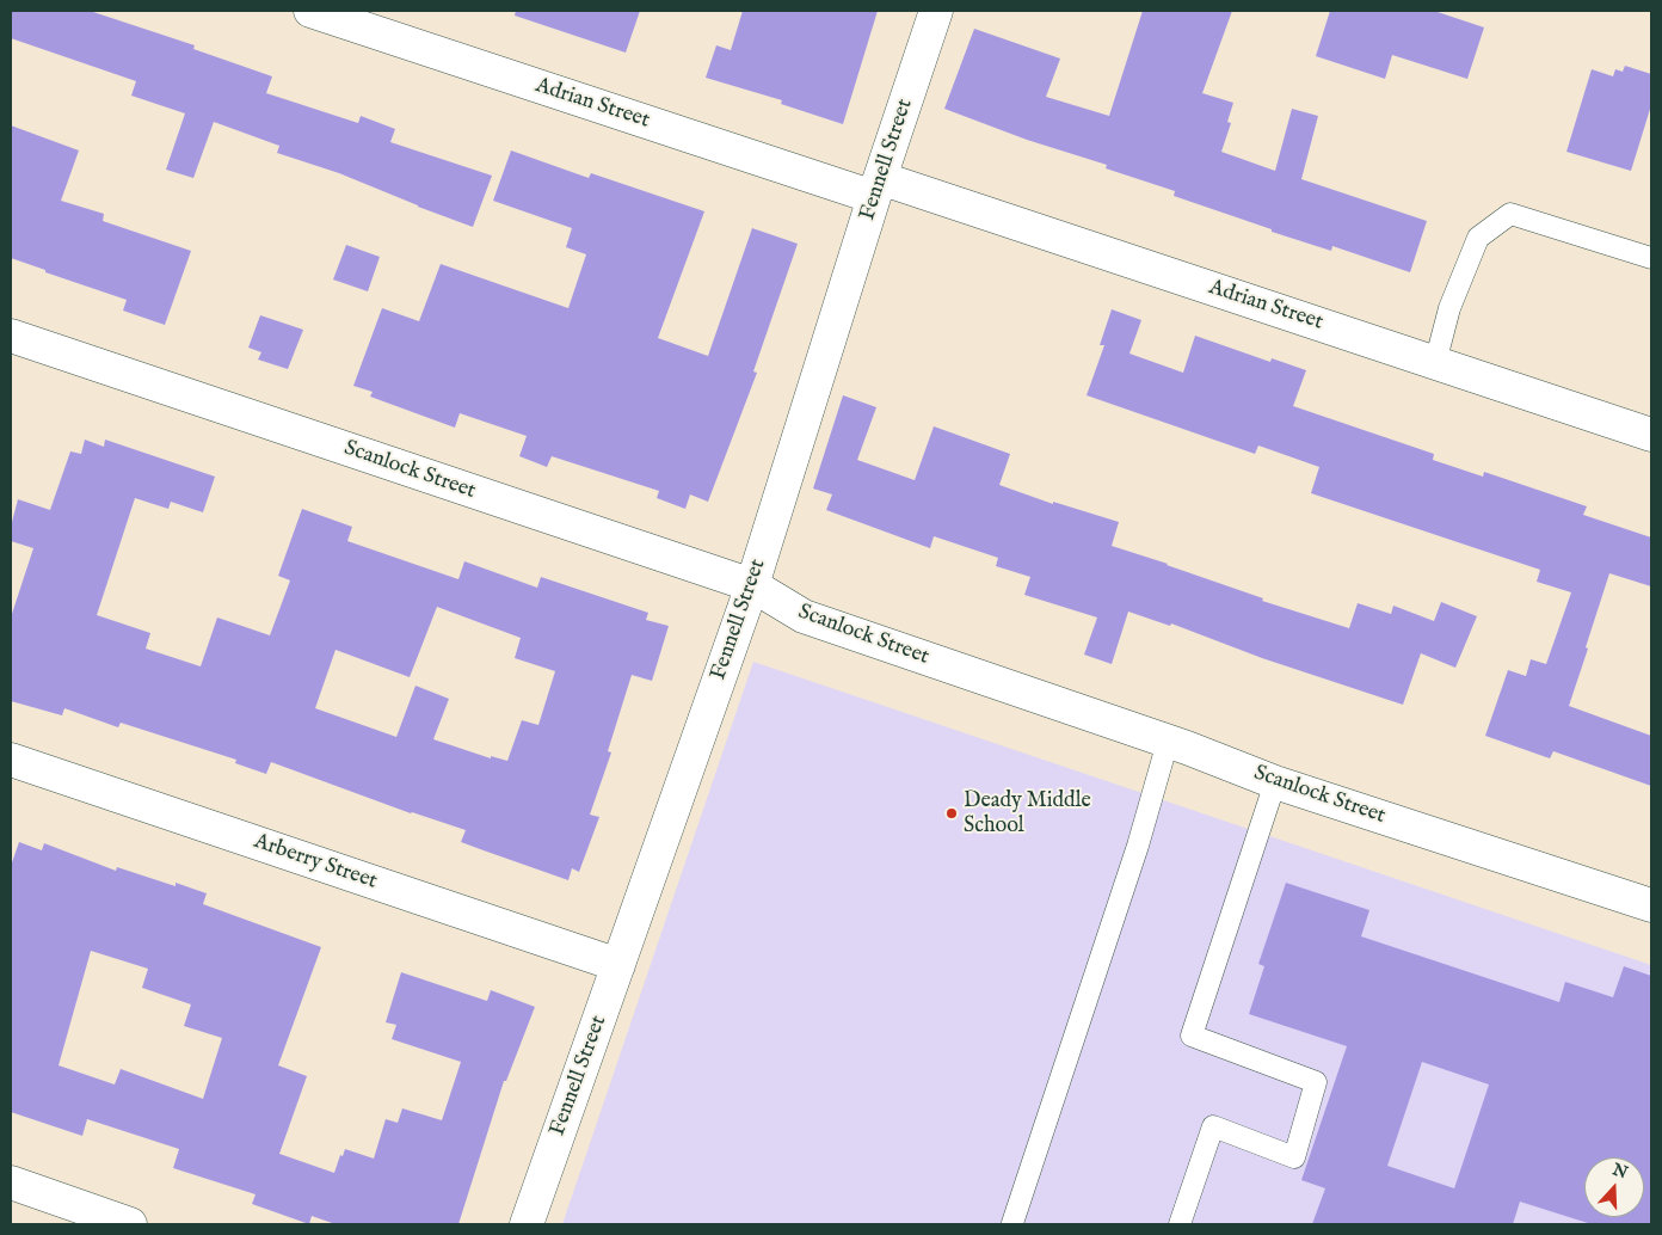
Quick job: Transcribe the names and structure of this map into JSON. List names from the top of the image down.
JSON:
{
  "streets": {
    "street": [
      "Adrian Street",
      "Fennell Street",
      "Scanlock Street",
      "Arberry Street"
    ]
  },
  "crossings": [
    ["Adrian Street", "Fennell Street"],
    ["Fennell Street", "Scanlock Street"],
    ["Fennell Street", "Arberry Street"]
  ],
  "places": ["Deady Middle School"],
  "north": "top"
}
